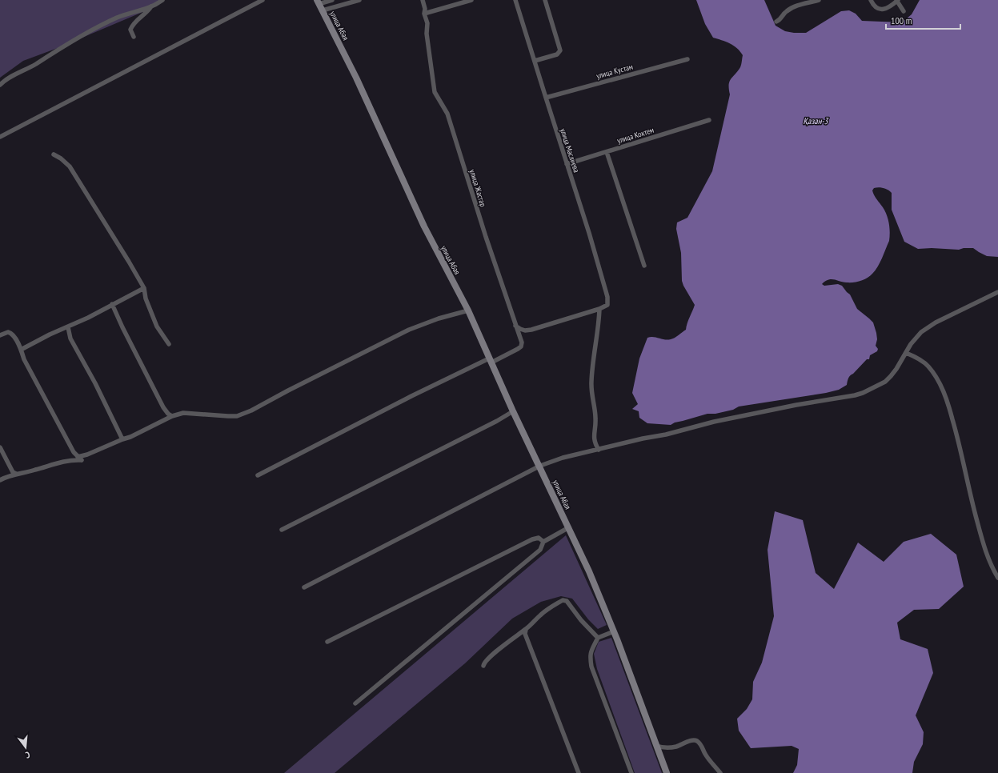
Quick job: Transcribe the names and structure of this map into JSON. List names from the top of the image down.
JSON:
{
  "streets": {
    "main road": ["улица Абая"],
    "street": [
      "улица Кустам",
      "улица Коктем",
      "улица Маслиева",
      "улица Жастар"
    ]
  },
  "crossings": [
    ["улица Абая", "улица Жастар"],
    ["улица Кустам", "улица Маслиева"],
    ["улица Коктем", "улица Маслиева"]
  ],
  "water": ["Қазан-3"],
  "scale_bar": "100 m",
  "north": "bottom"
}
